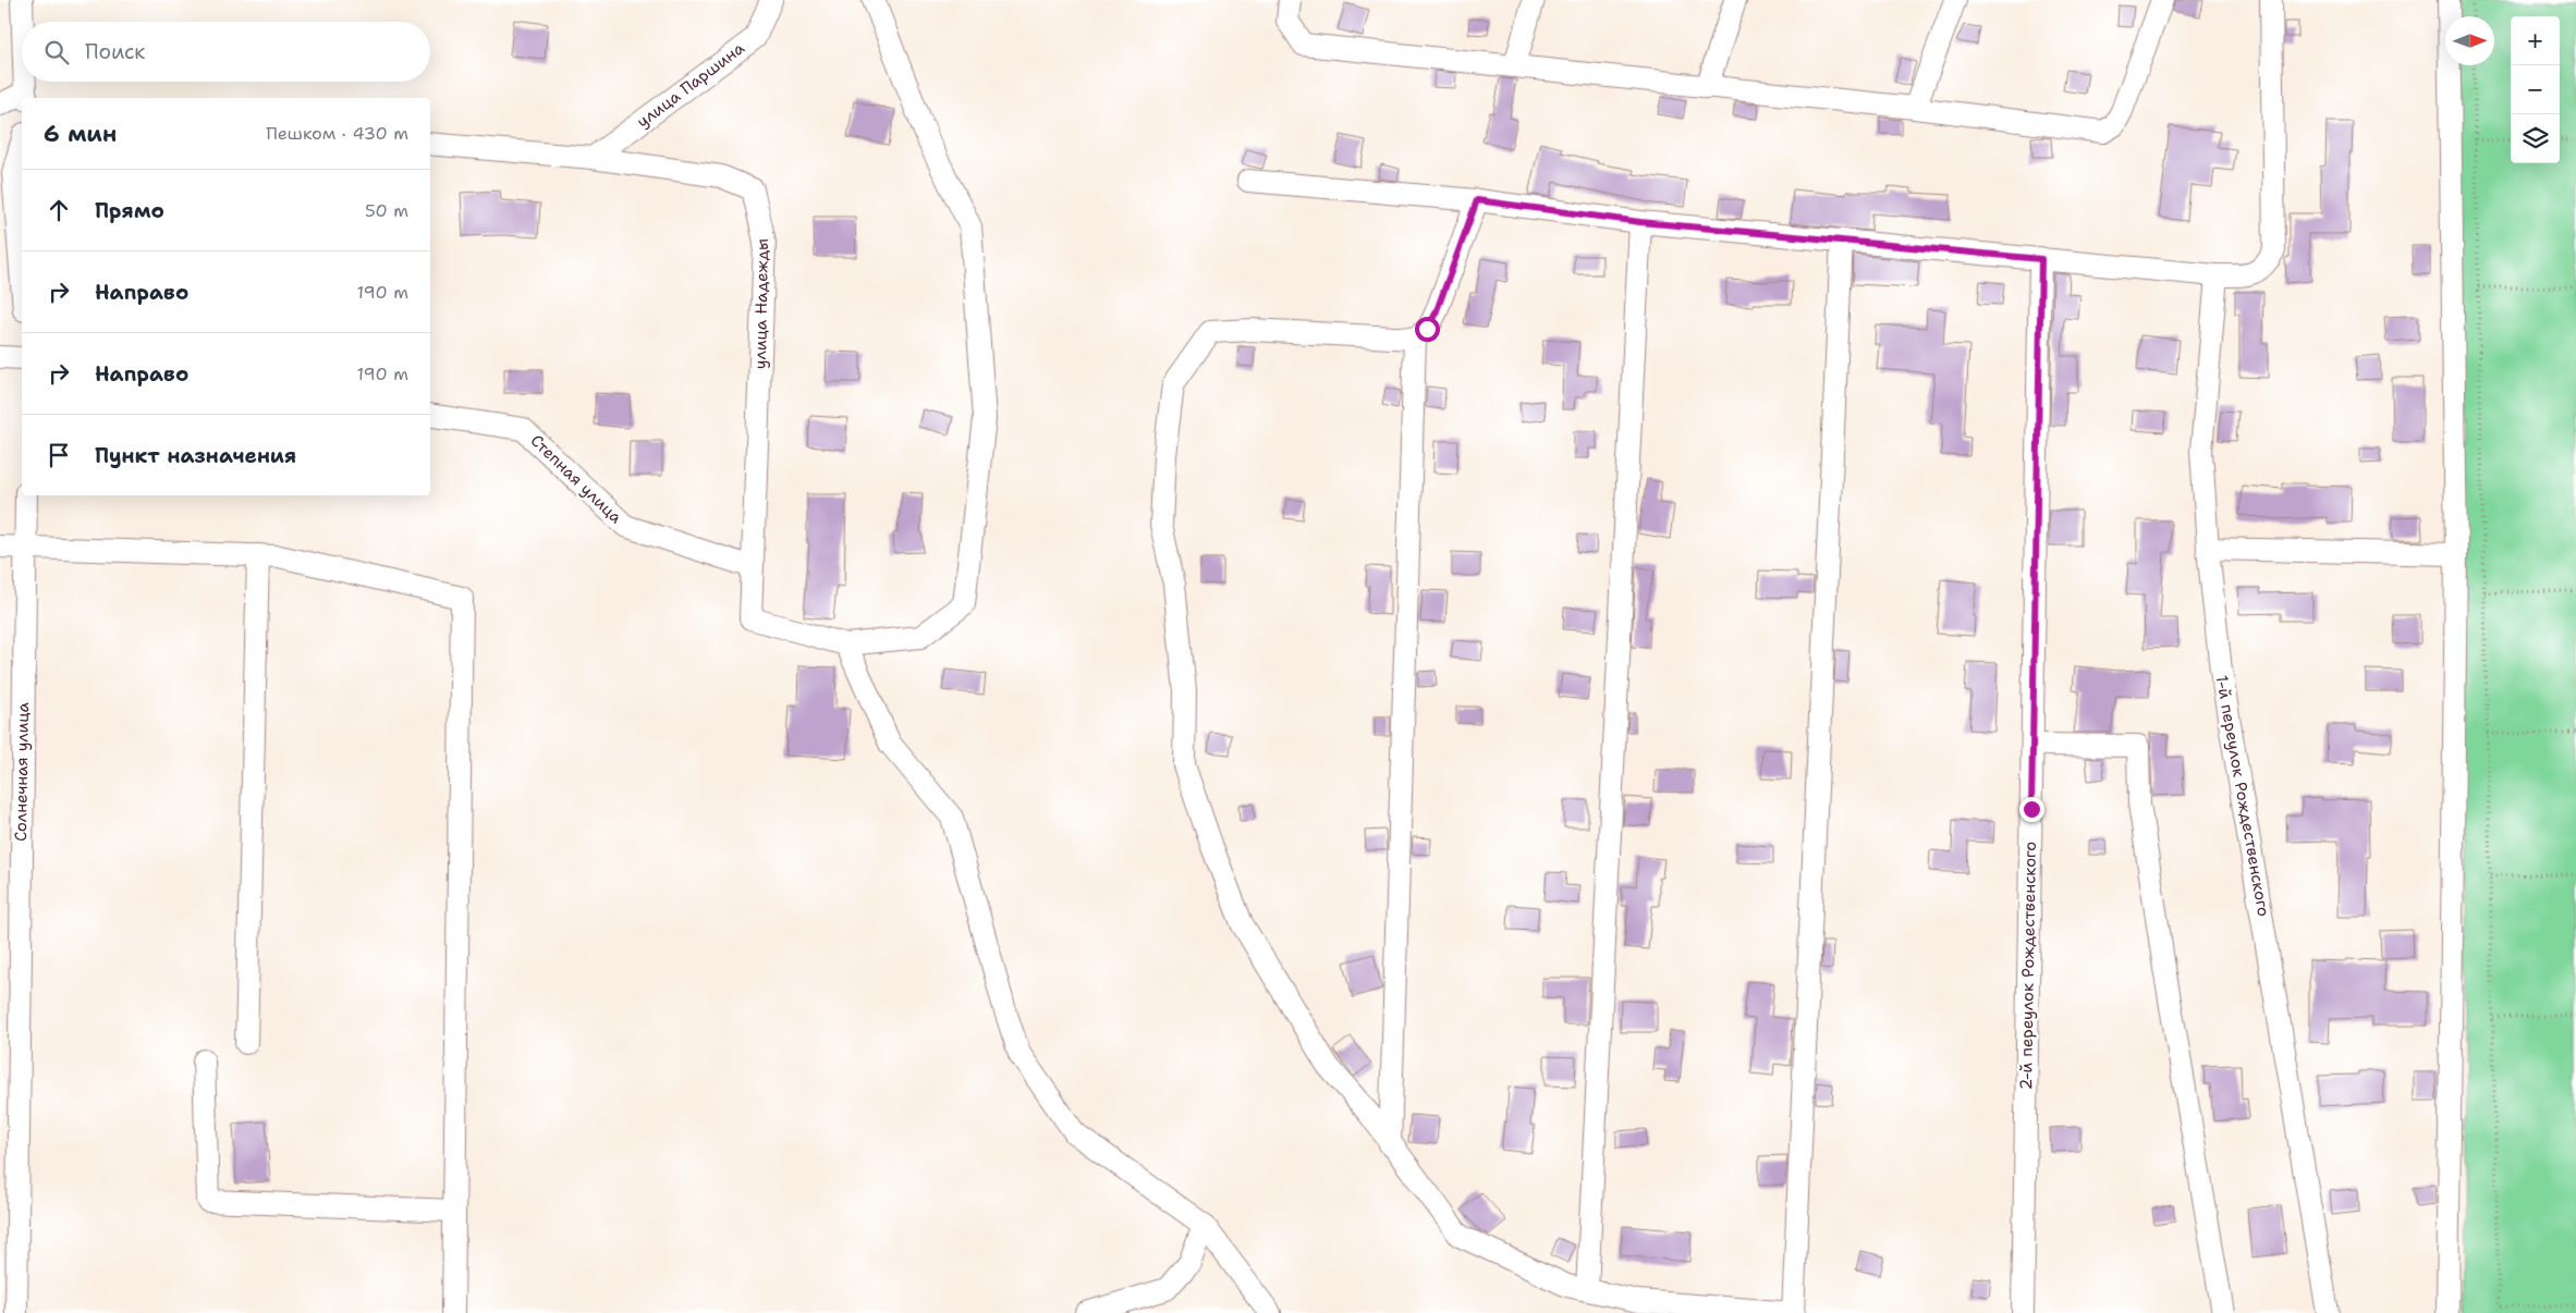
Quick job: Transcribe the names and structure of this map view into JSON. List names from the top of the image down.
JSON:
{
  "streets": {
    "street": [
      "улица Паршина",
      "улица Надежды",
      "Степная улица",
      "Солнечная улица",
      "1-й переулок Рождественского",
      "2-й переулок Рождественского"
    ]
  },
  "crossings": [
    ["улица Паршина", "улица Надежды"],
    ["улица Надежды", "Степная улица"]
  ],
  "north": "right",
  "page": {
    "map_buttons": ["+", "−"],
    "search": "Поиск",
    "heading": ["6 мин", "Пешком · 430 m"],
    "list": [
      ["Прямо", "50 m"],
      ["Направо", "190 m"],
      ["Направо", "190 m"],
      "Пункт назначения"
    ]
  }
}
